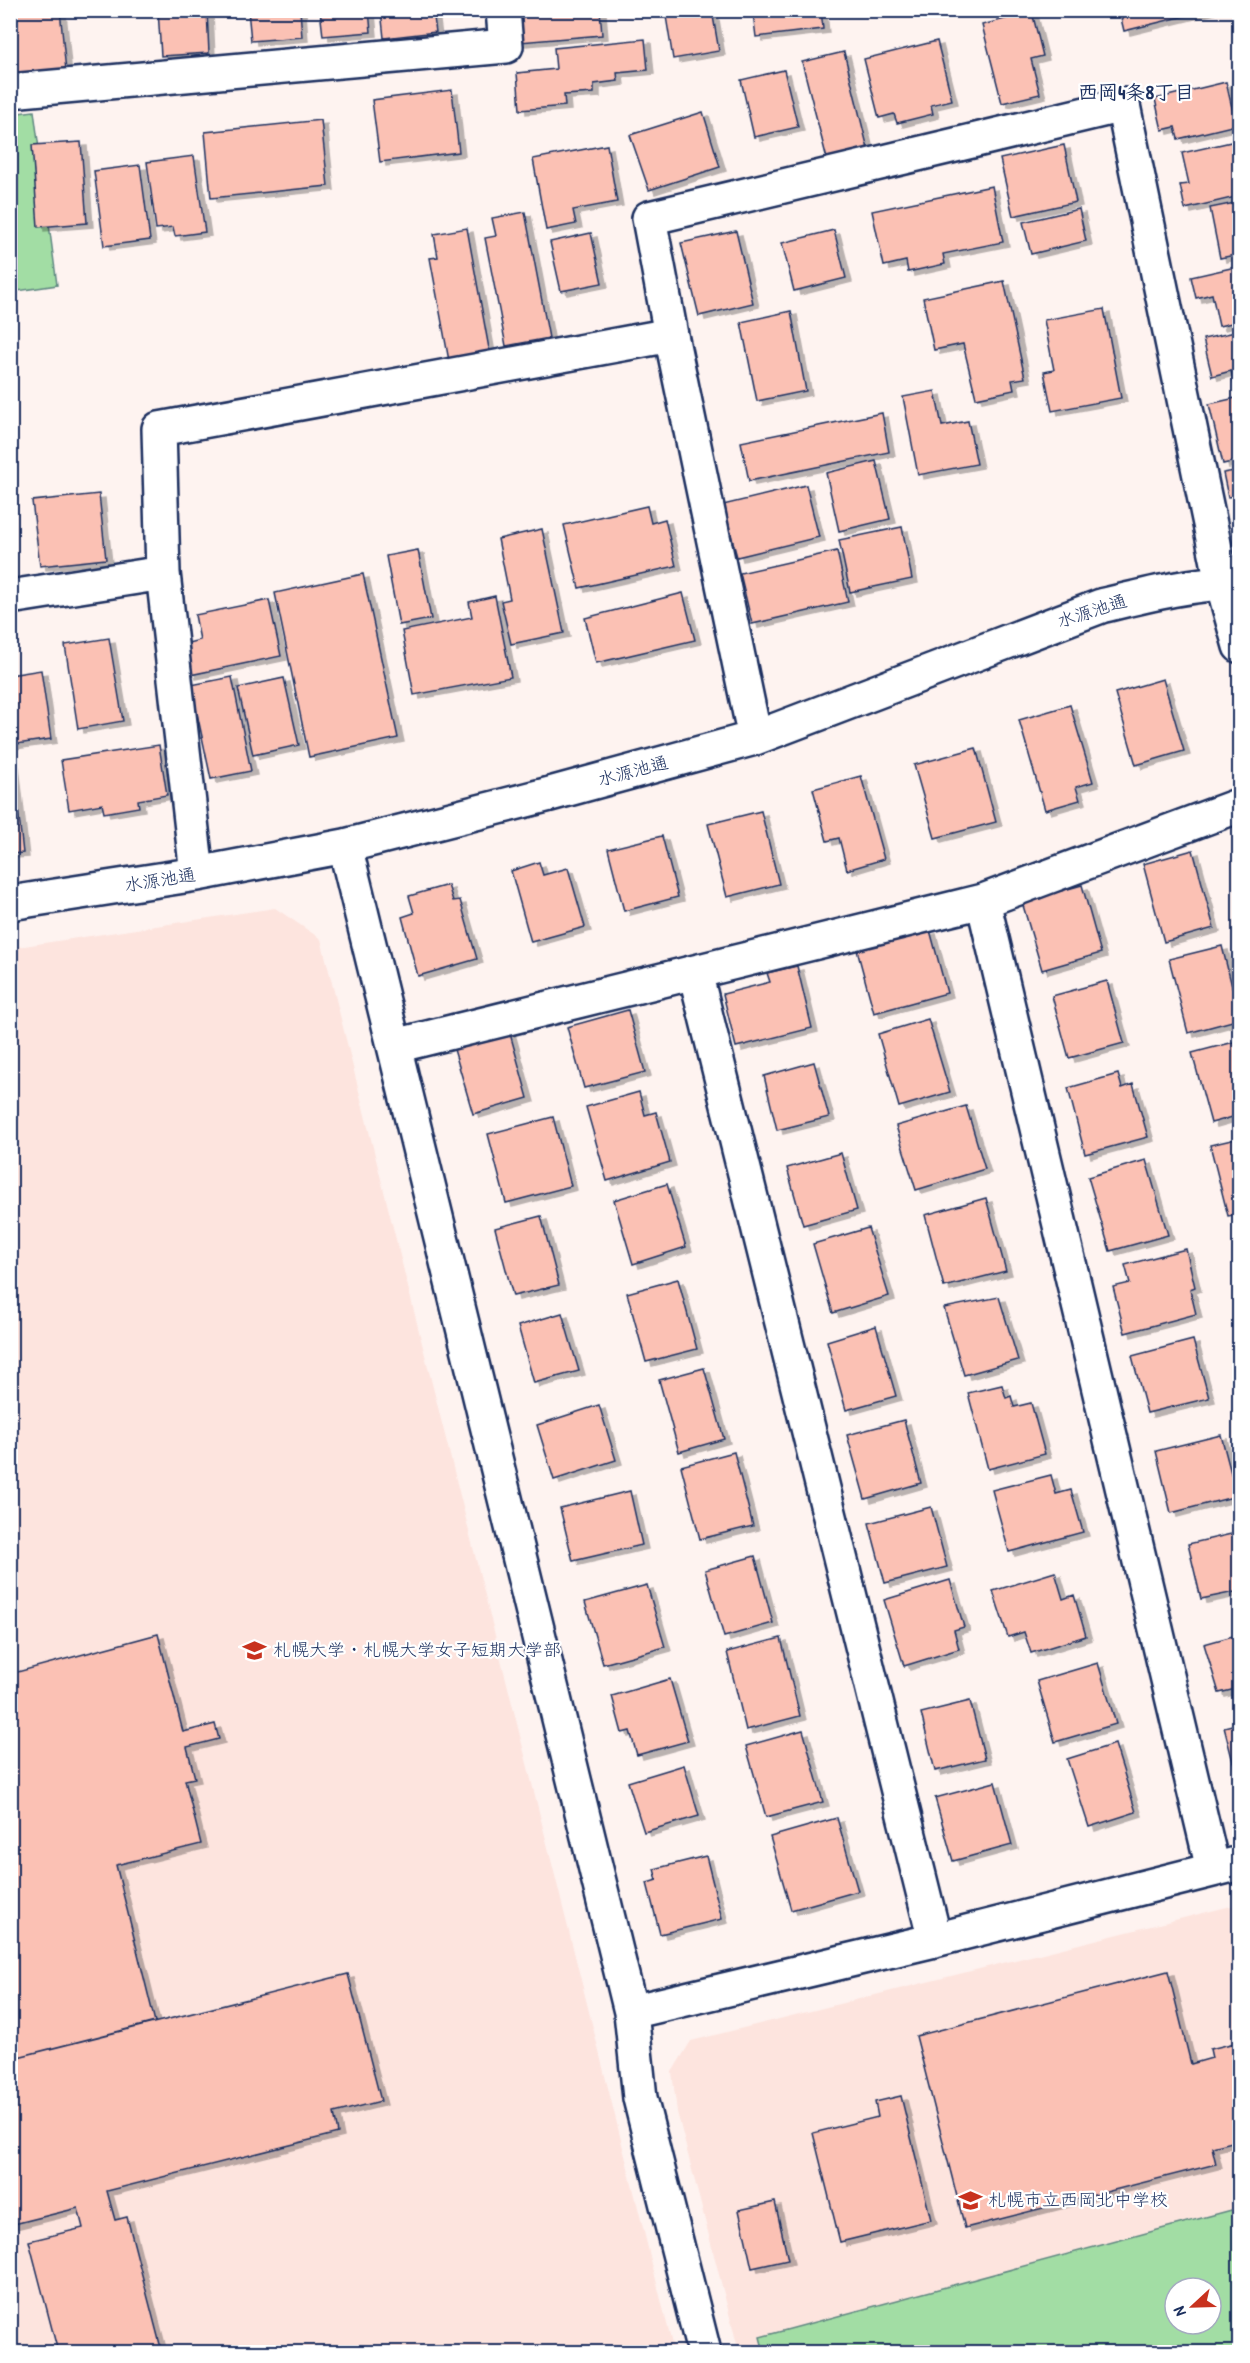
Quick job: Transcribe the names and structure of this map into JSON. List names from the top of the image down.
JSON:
{
  "streets": {
    "street": ["水源池通"]
  },
  "districts": ["西岡4条8丁目"],
  "places": {
    "school or university": ["札幌大学・札幌大学女子短期大学部", "札幌市立西岡北中学校"]
  },
  "north": "left"
}
